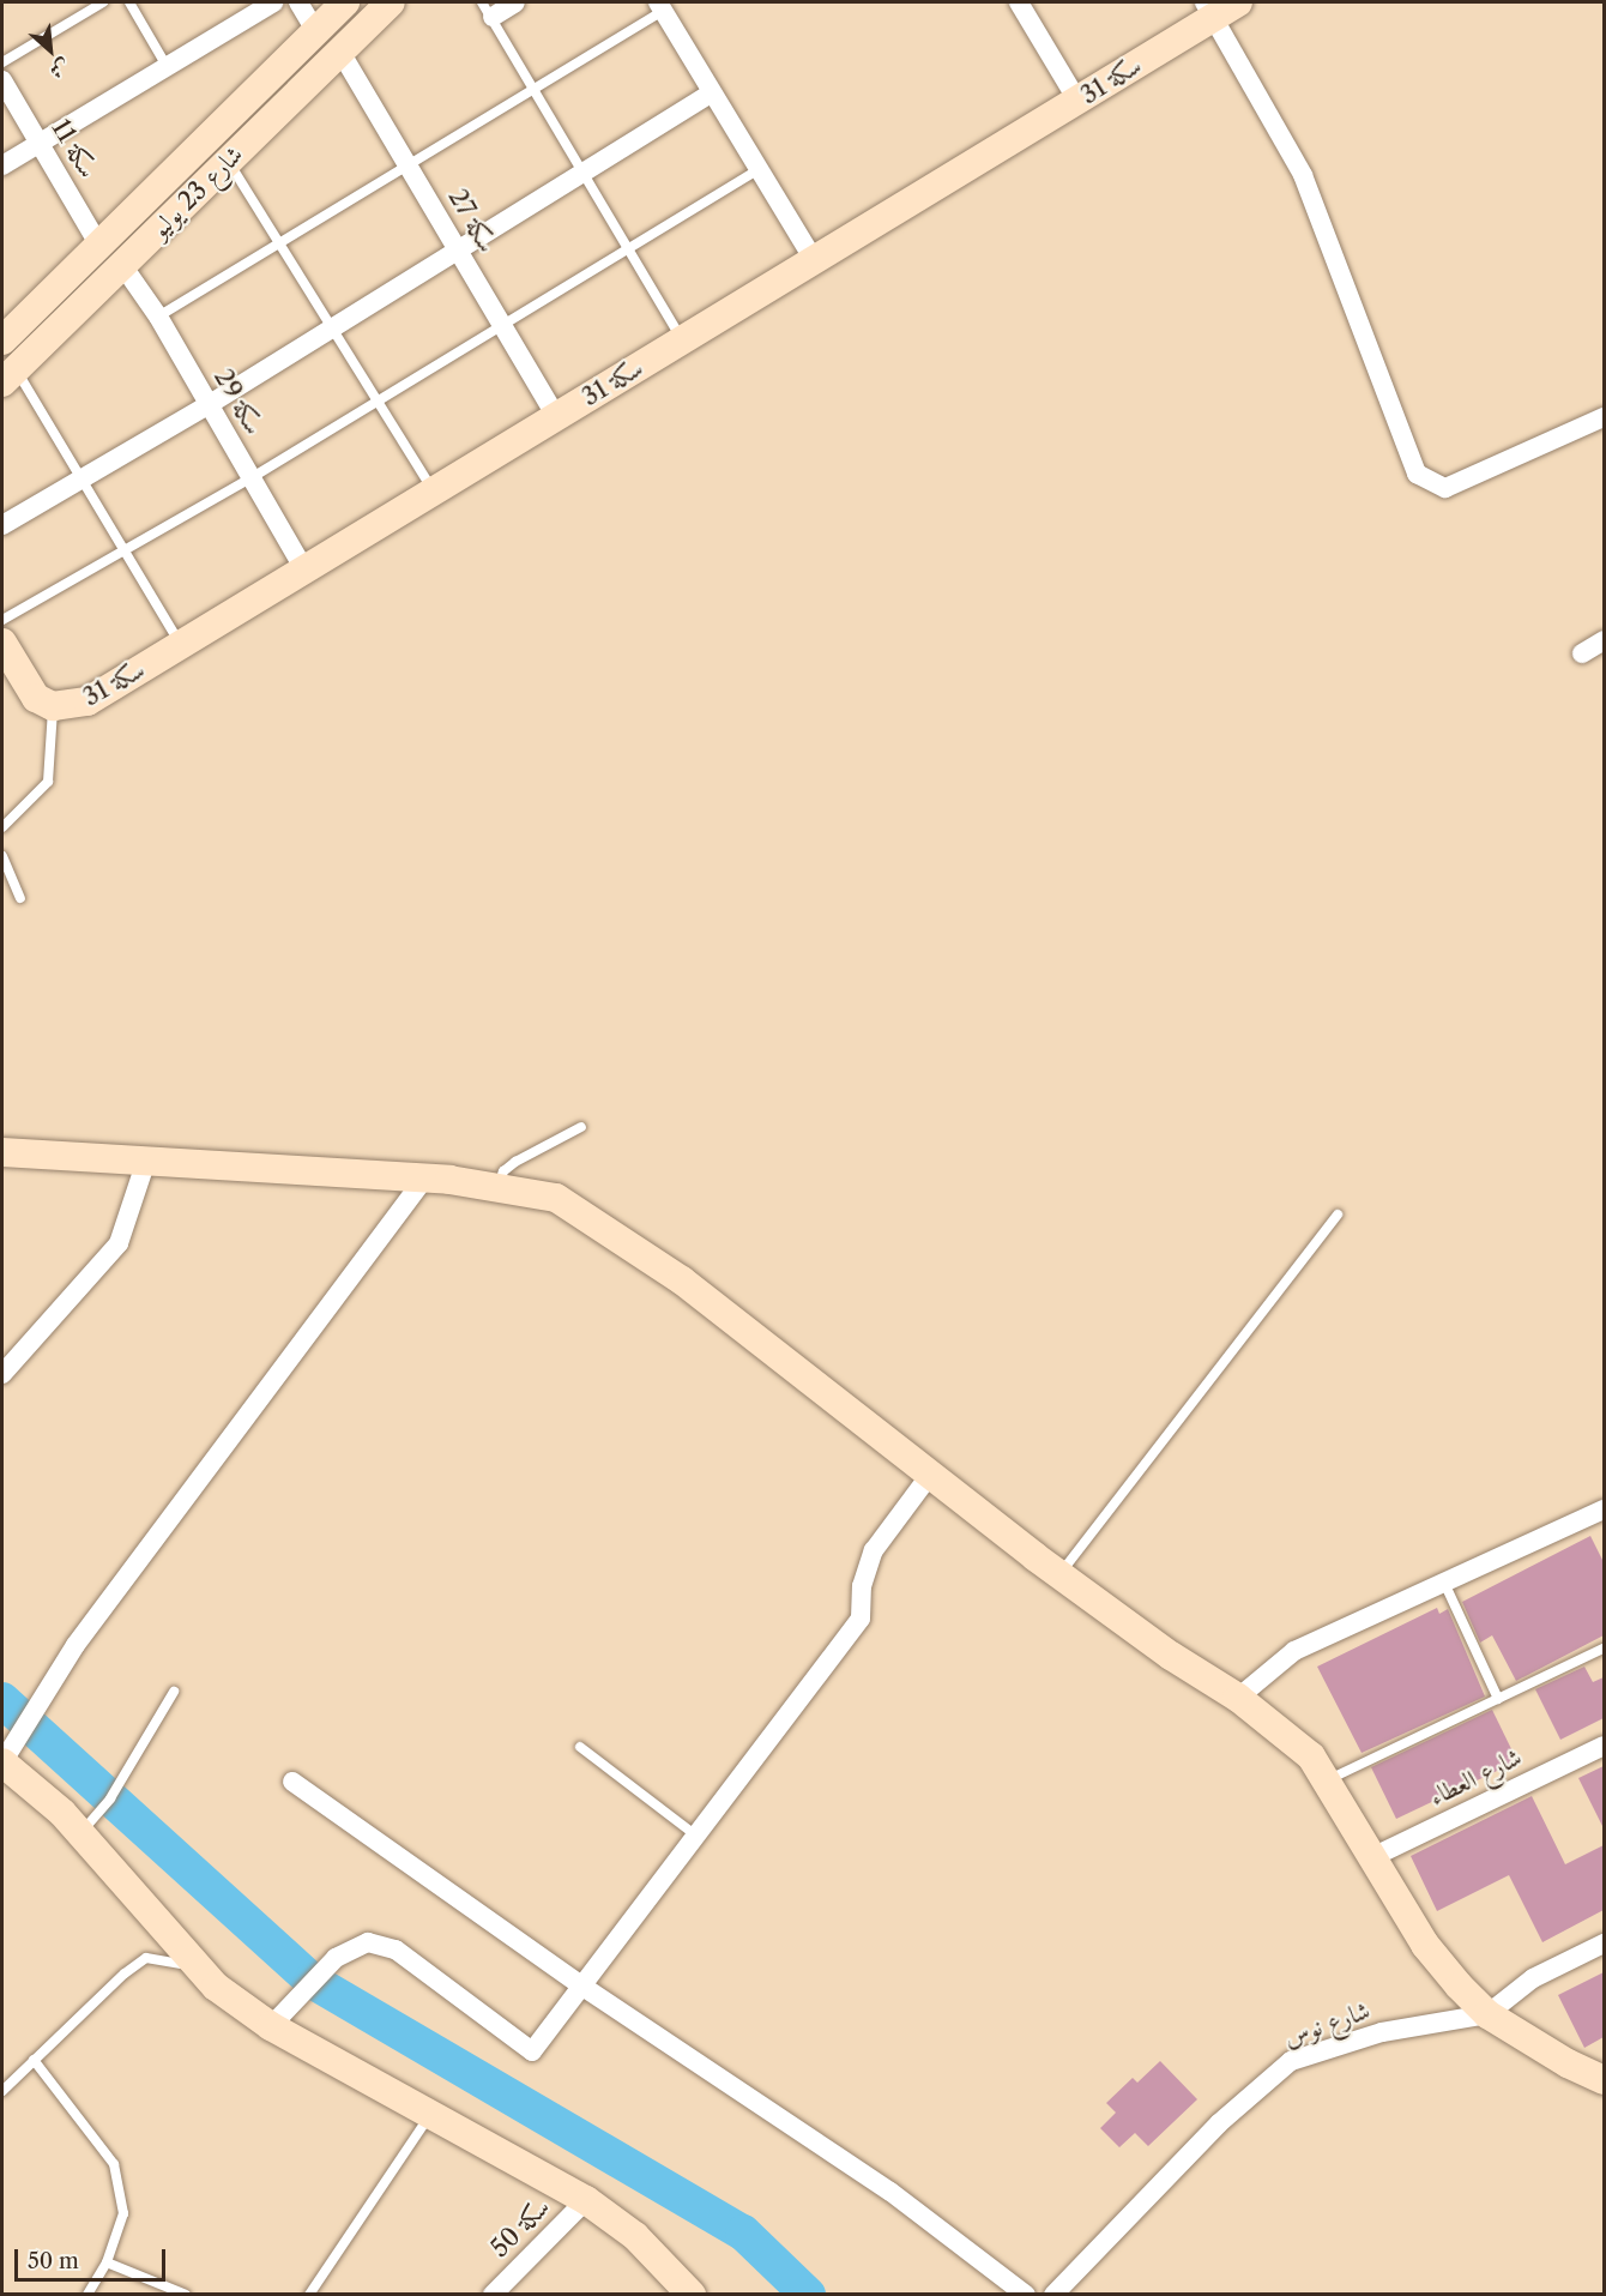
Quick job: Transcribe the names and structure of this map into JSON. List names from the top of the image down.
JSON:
{
  "streets": {
    "street": [
      "سكة 31",
      "سكة 11",
      "شارع 23 يوليو",
      "سكة 27",
      "سكة 29",
      "شارع العطاء",
      "شارع نوس",
      "سكة 50"
    ]
  },
  "crossings": [
    ["سكة 31", "سكة 27"],
    ["سكة 31", "سكة 29"],
    ["سكة 11", "شارع 23 يوليو"],
    ["شارع 23 يوليو", "سكة 27"],
    ["شارع 23 يوليو", "سكة 29"]
  ],
  "scale_bar": "50 m",
  "north": "bottom right"
}
